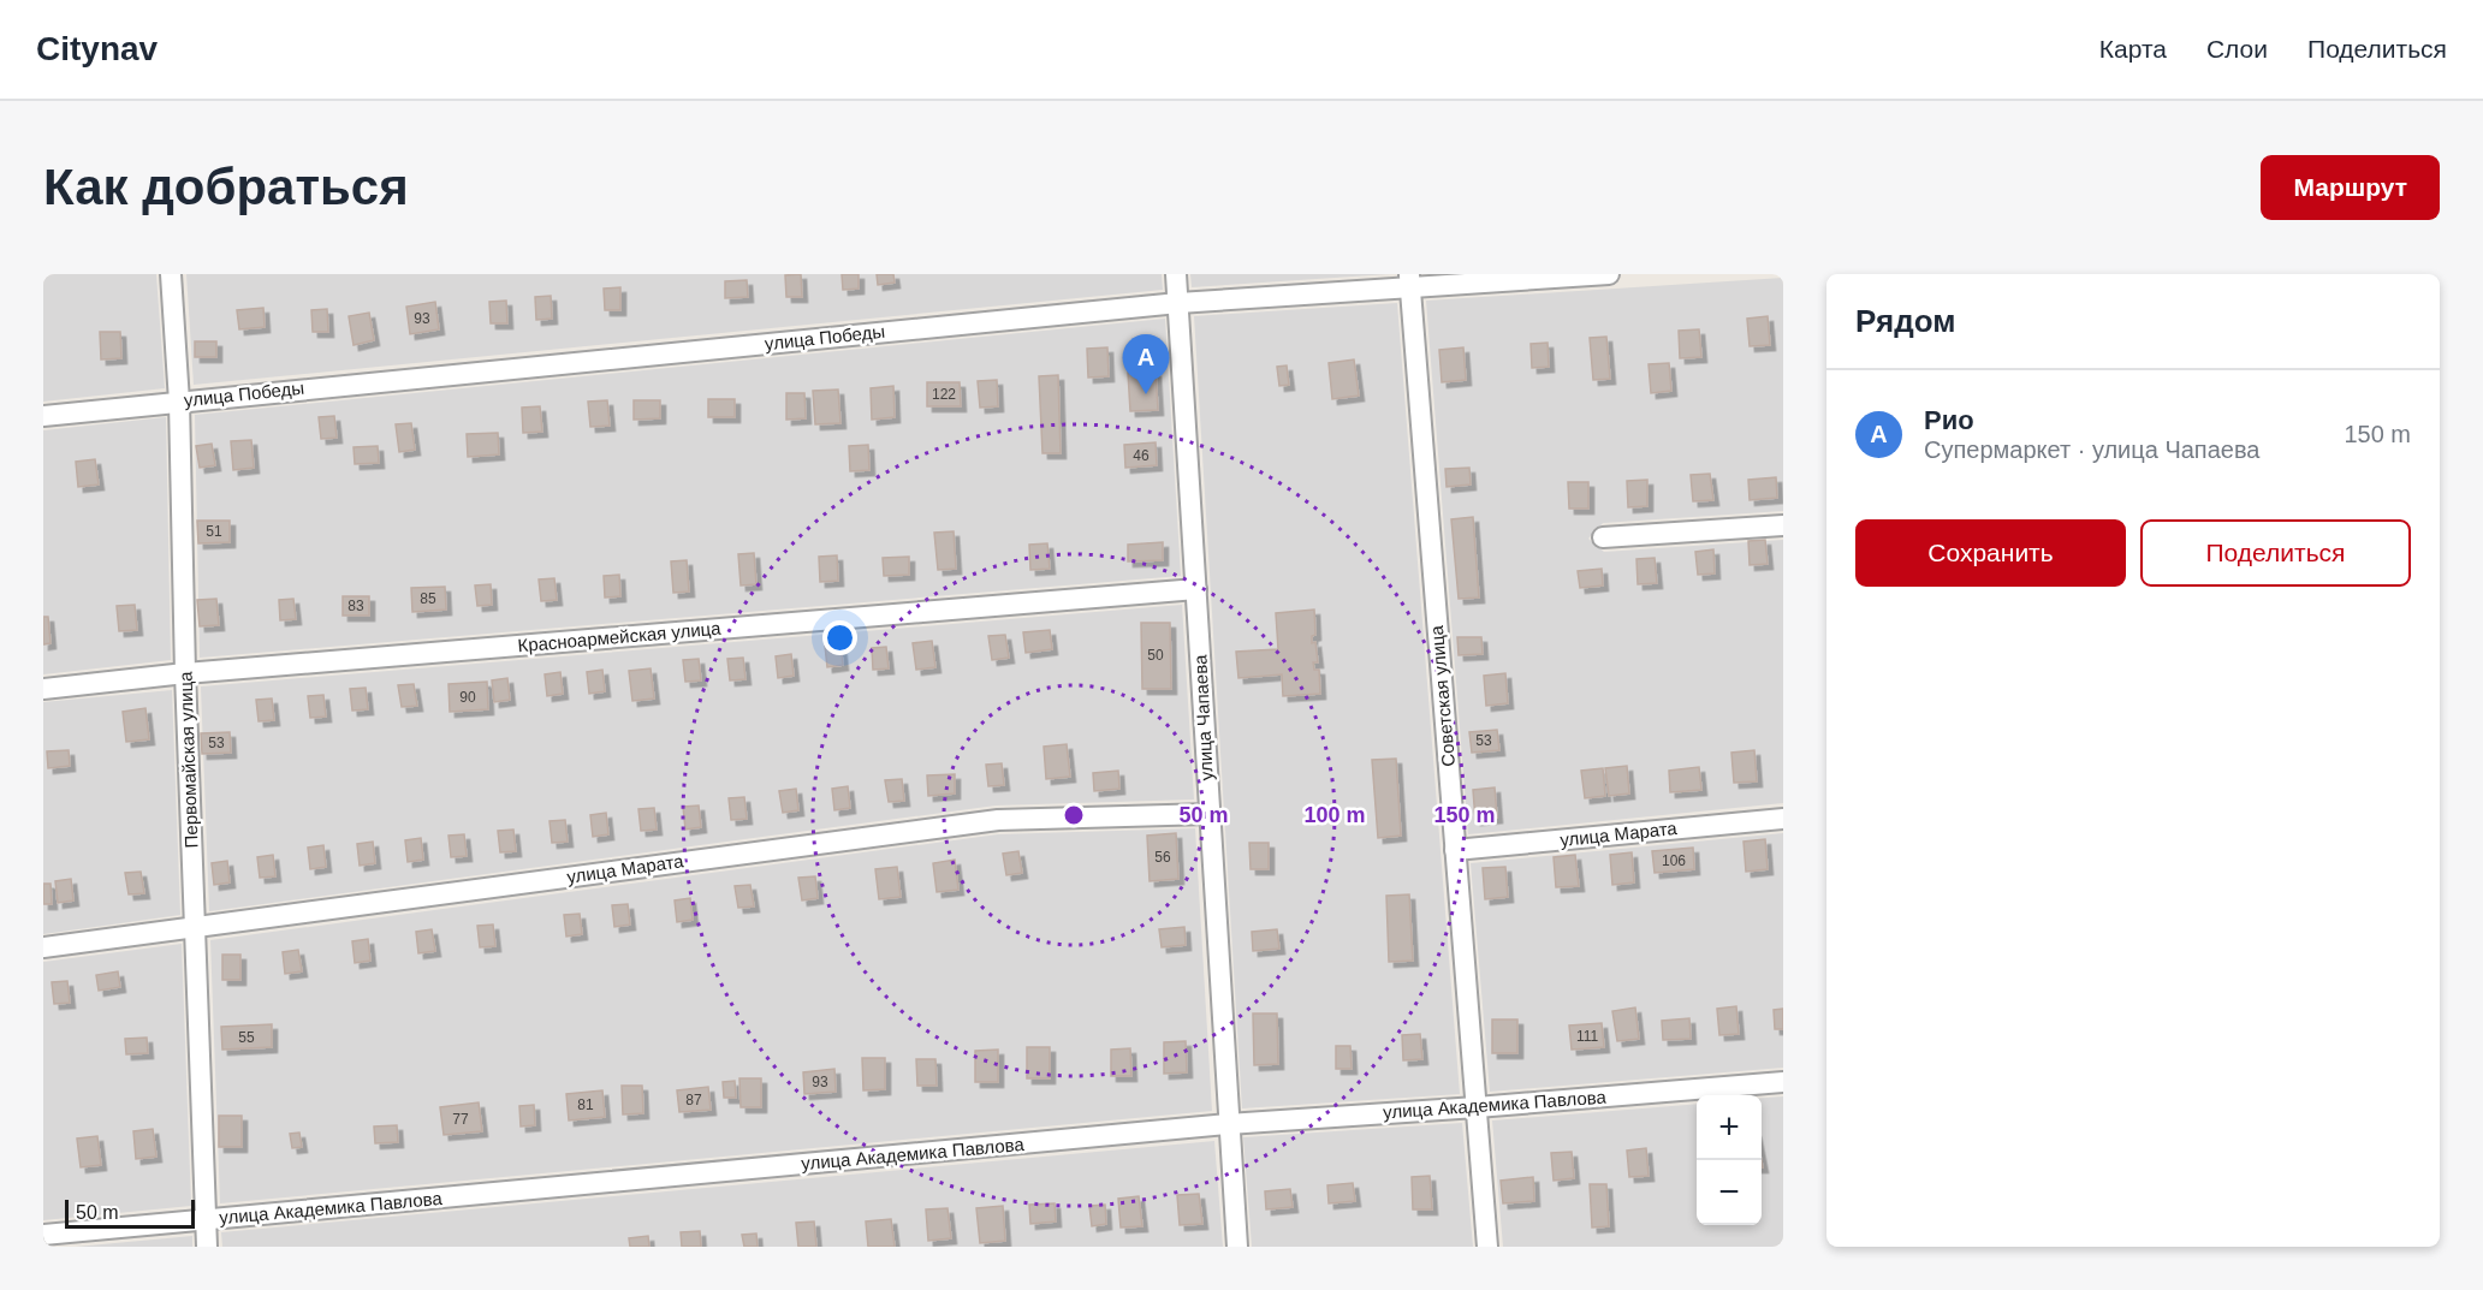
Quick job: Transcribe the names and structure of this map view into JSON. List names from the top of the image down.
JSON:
{
  "streets": {
    "street": [
      "улица Победы",
      "Красноармейская улица",
      "Советская улица",
      "улица Чапаева",
      "Первомайская улица",
      "улица Марата",
      "улица Академика Павлова"
    ]
  },
  "crossings": [
    ["улица Победы", "Советская улица"],
    ["улица Победы", "улица Чапаева"],
    ["улица Победы", "Первомайская улица"],
    ["Красноармейская улица", "улица Чапаева"],
    ["Красноармейская улица", "Первомайская улица"],
    ["Советская улица", "улица Марата"],
    ["Советская улица", "улица Академика Павлова"],
    ["улица Чапаева", "улица Марата"],
    ["улица Чапаева", "улица Академика Павлова"],
    ["Первомайская улица", "улица Марата"],
    ["Первомайская улица", "улица Академика Павлова"]
  ],
  "house_numbers": [
    "93",
    "122",
    "46",
    "51",
    "85",
    "83",
    "50",
    "90",
    "53",
    "53",
    "56",
    "106",
    "111",
    "55",
    "93",
    "87",
    "81",
    "77"
  ],
  "scale_bar": "50 m",
  "page": {
    "header": "Citynav",
    "nav": ["Карта", "Слои", "Поделиться"],
    "buttons": [
      "Маршрут",
      ["Сохранить", "Поделиться"]
    ],
    "title": "Как добраться",
    "heading": "Рядом",
    "pins": "A",
    "list": [
      {
        "mark": "A",
        "name": "Рио",
        "note": "Супермаркет · улица Чапаева",
        "value": "150 m"
      }
    ],
    "map_buttons": ["+", "−"],
    "scale": "50 m"
  },
  "rings": ["50 m", "100 m", "150 m"]
}
